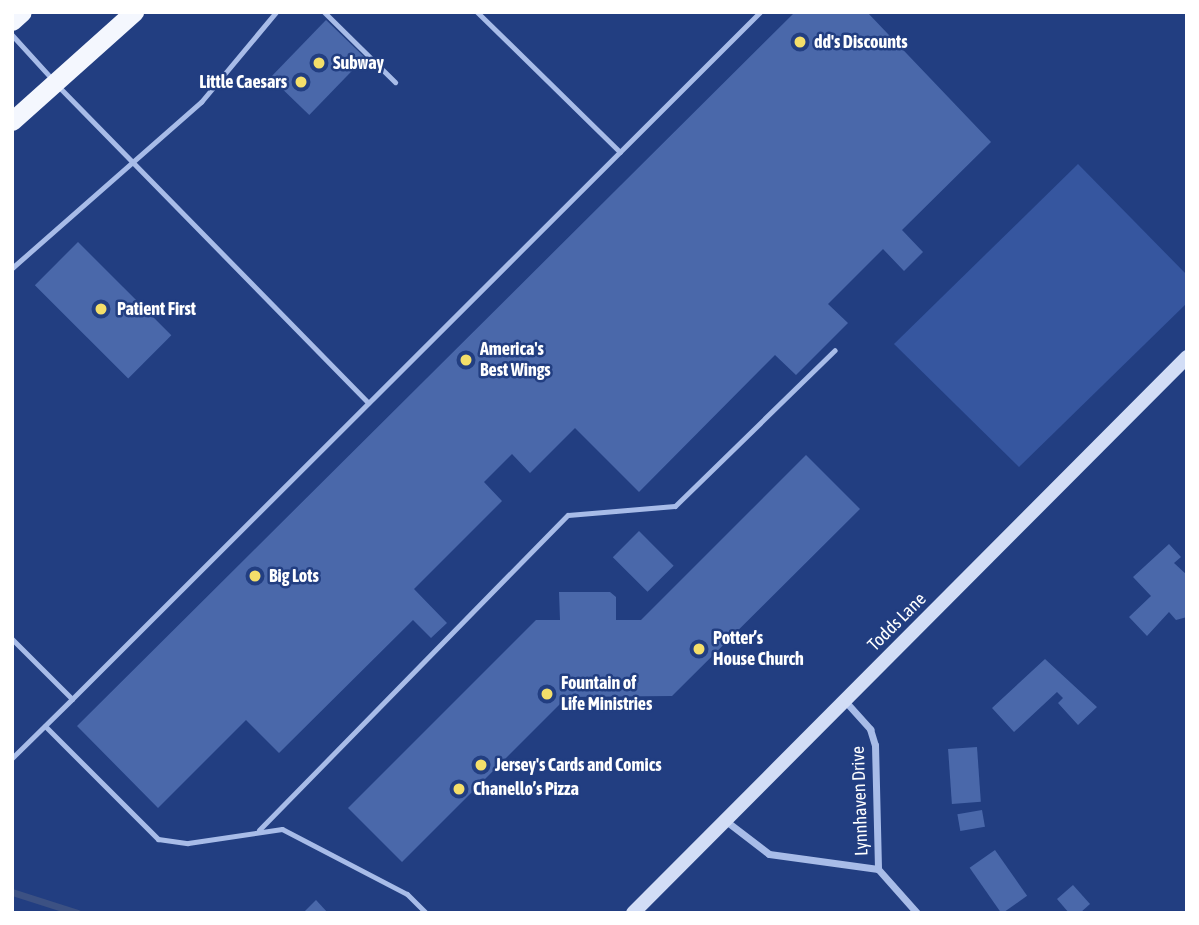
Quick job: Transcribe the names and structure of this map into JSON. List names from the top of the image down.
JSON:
{
  "streets": {
    "main road": ["Todds Lane"],
    "street": ["Lynnhaven Drive"]
  },
  "crossings": [
    ["Todds Lane", "Lynnhaven Drive"]
  ],
  "places": [
    "dd's Discounts",
    "Subway",
    "Little Caesars",
    "Patient First",
    "America's Best Wings",
    "Big Lots",
    "Potter’s House Church",
    "Fountain of Life Ministries",
    "Jersey's Cards and Comics",
    "Chanello’s Pizza"
  ]
}
